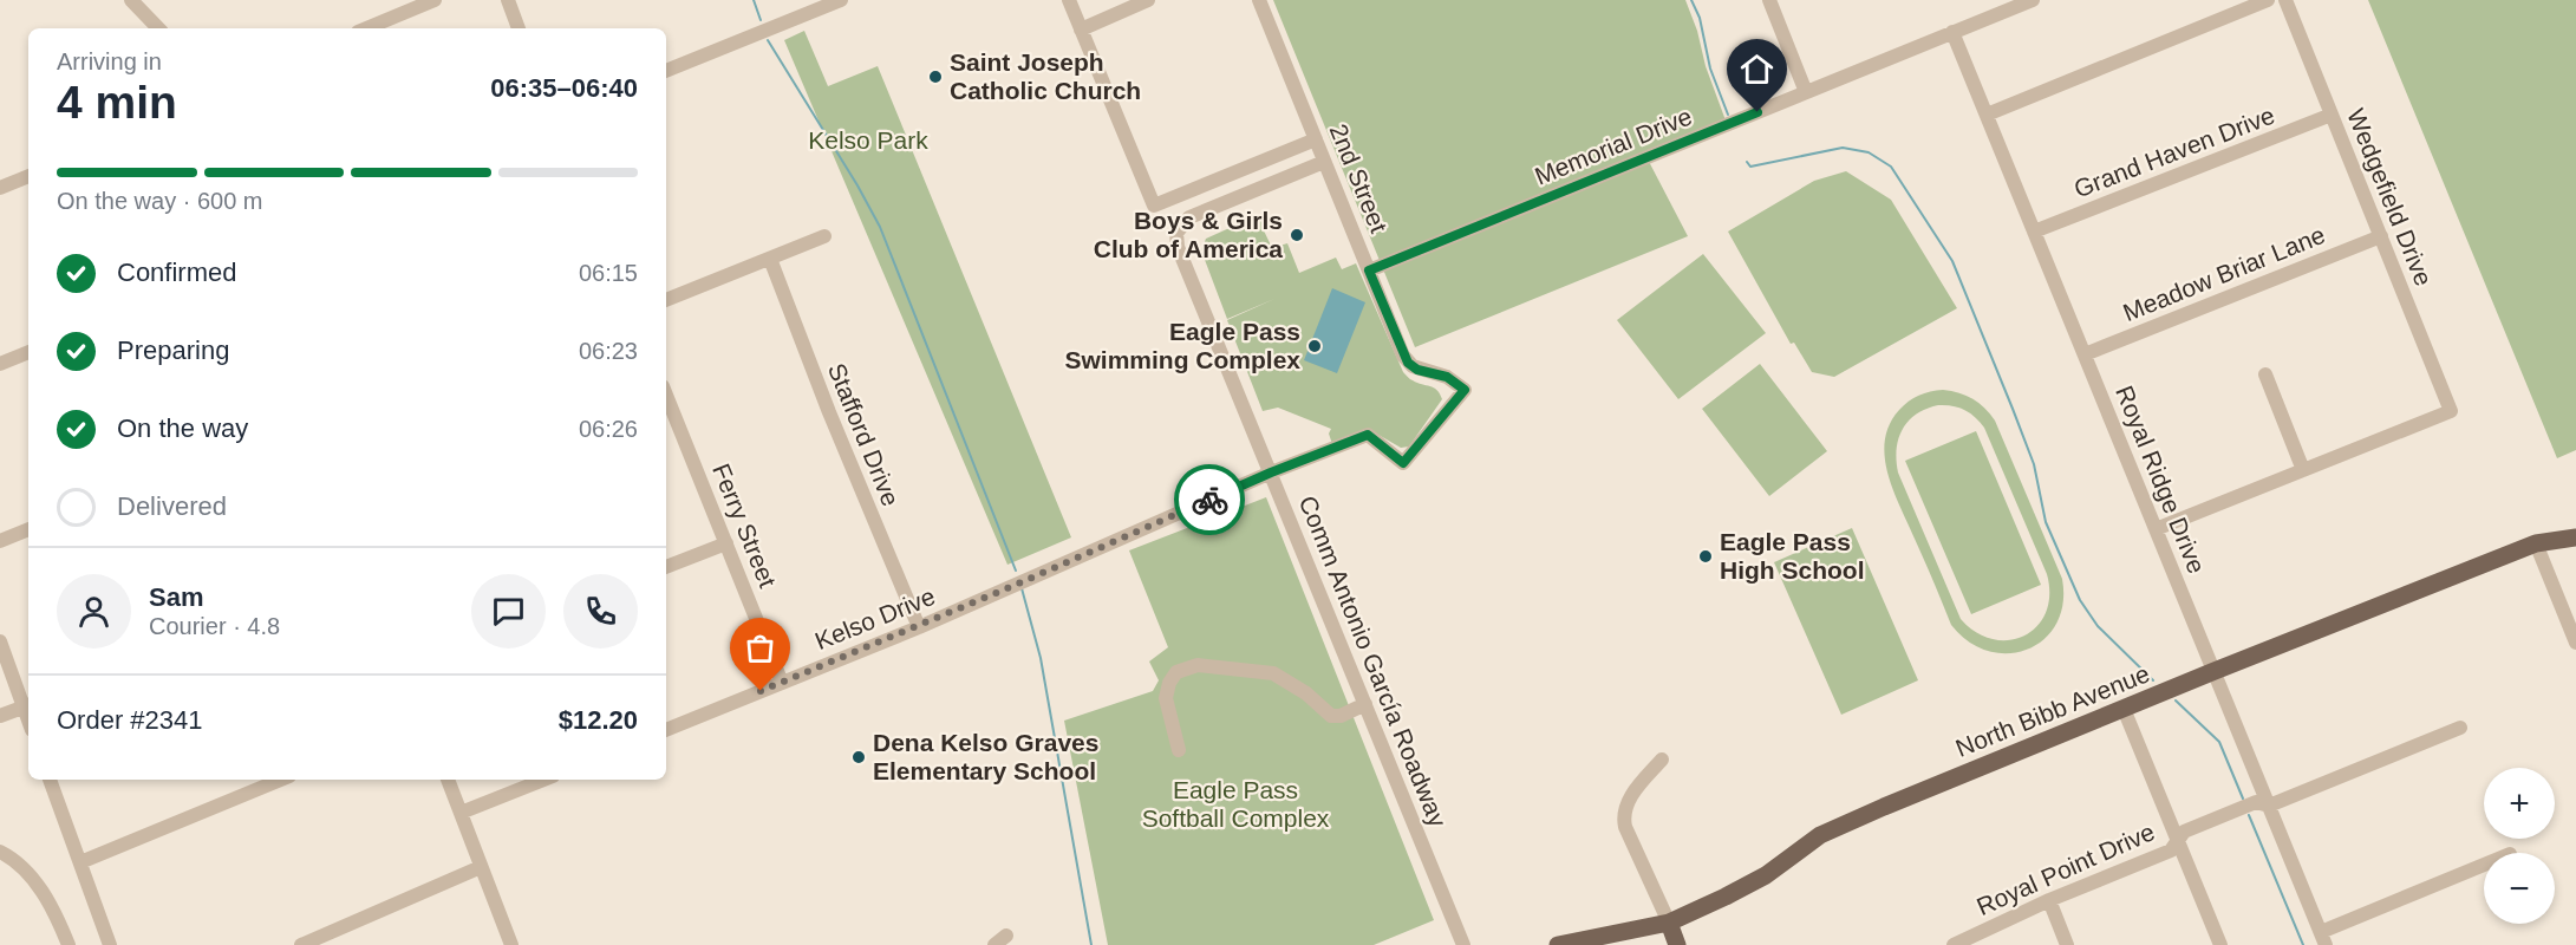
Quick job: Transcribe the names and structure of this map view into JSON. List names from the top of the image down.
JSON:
{
  "streets": {
    "main road": ["North Bibb Avenue"],
    "street": [
      "Memorial Drive",
      "Grand Haven Drive",
      "2nd Street",
      "Wedgefield Drive",
      "Meadow Briar Lane",
      "Stafford Drive",
      "Royal Ridge Drive",
      "Ferry Street",
      "Kelso Drive",
      "Comm Antonio García Roadway",
      "Royal Point Drive"
    ]
  },
  "crossings": [
    ["Memorial Drive", "2nd Street"],
    ["Memorial Drive", "Royal Ridge Drive"],
    ["Grand Haven Drive", "Wedgefield Drive"],
    ["Grand Haven Drive", "Royal Ridge Drive"],
    ["2nd Street", "Kelso Drive"],
    ["2nd Street", "Comm Antonio García Roadway"],
    ["Wedgefield Drive", "Meadow Briar Lane"],
    ["Meadow Briar Lane", "Royal Ridge Drive"],
    ["Stafford Drive", "Kelso Drive"],
    ["Royal Ridge Drive", "North Bibb Avenue"],
    ["Royal Ridge Drive", "Royal Point Drive"],
    ["Ferry Street", "Kelso Drive"],
    ["Kelso Drive", "Comm Antonio García Roadway"]
  ],
  "parks": ["Kelso Park", "Eagle Pass Softball Complex"],
  "places": [
    "Saint Joseph Catholic Church",
    "Boys & Girls Club of America",
    "Eagle Pass Swimming Complex",
    "Eagle Pass High School",
    "Dena Kelso Graves Elementary School"
  ],
  "page": {
    "heading": ["4 min", "Arriving in", "06:35–06:40"],
    "panel": [
      "Sam",
      "Courier · 4.8",
      "Order #2341",
      "$12.20"
    ],
    "bar": "On the way · 600 m",
    "list": [
      ["Confirmed", "06:15"],
      ["Preparing", "06:23"],
      ["On the way", "06:26"],
      "Delivered"
    ],
    "map_buttons": ["+", "−"]
  }
}
